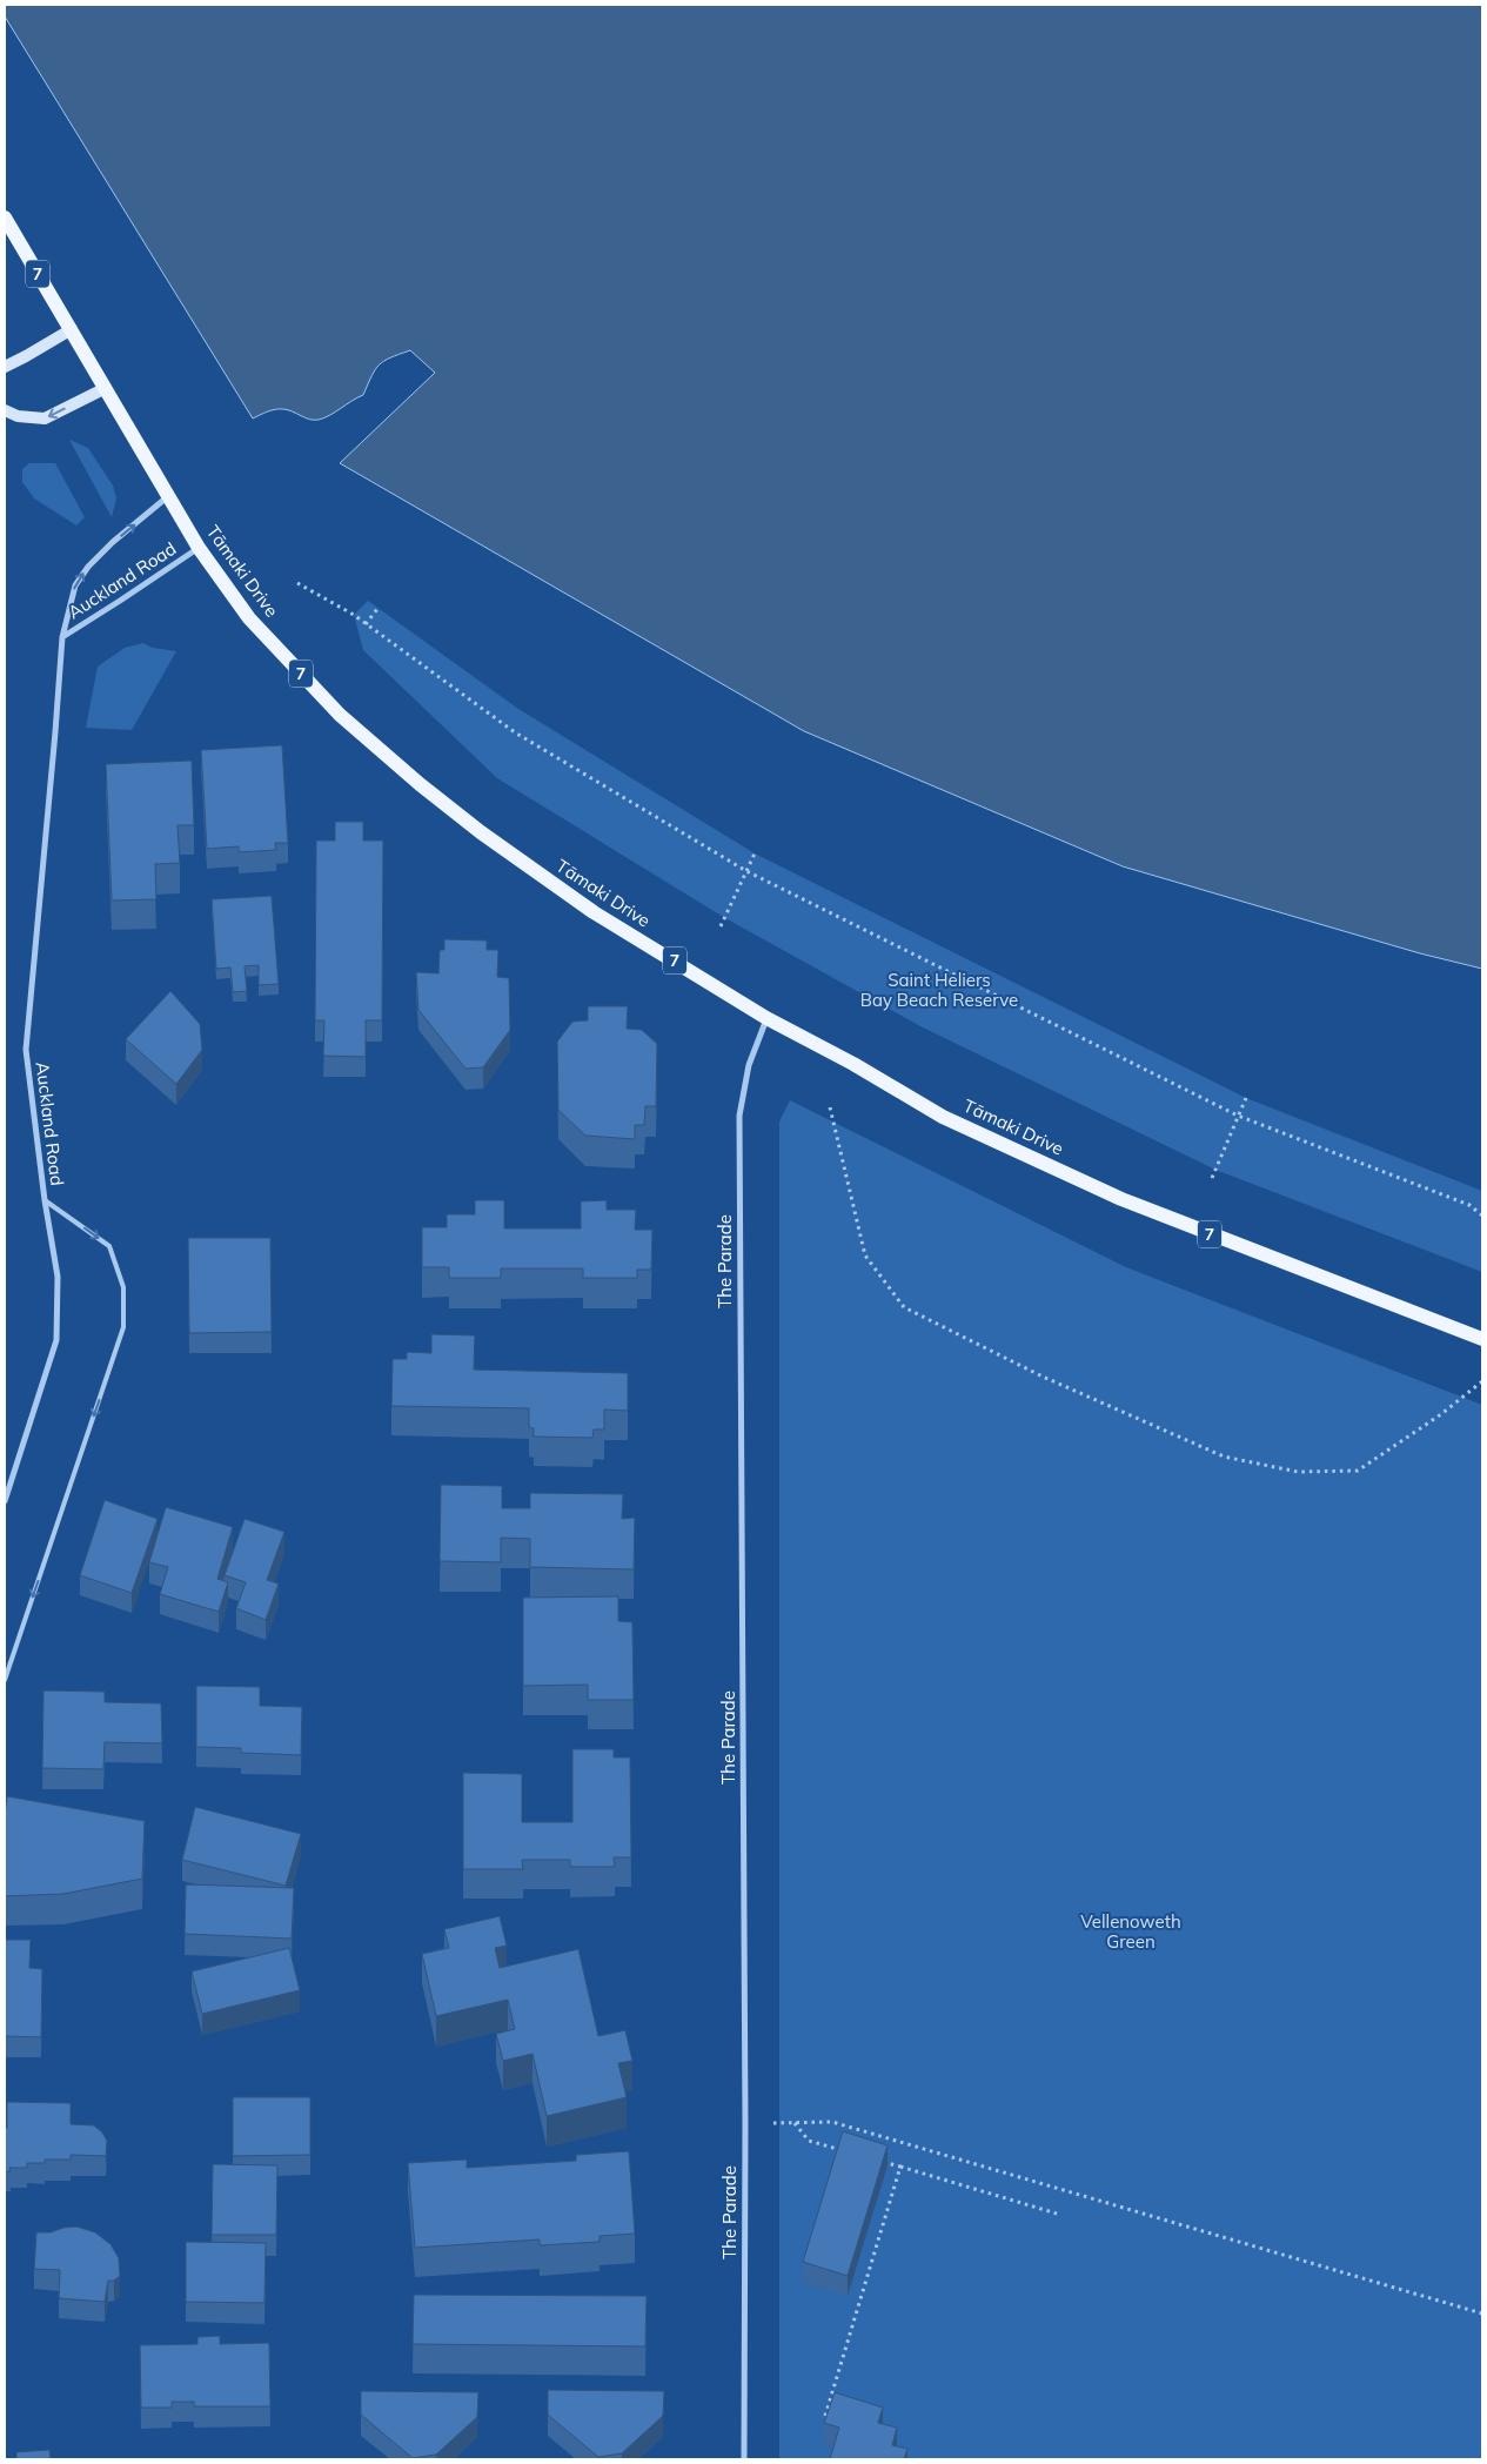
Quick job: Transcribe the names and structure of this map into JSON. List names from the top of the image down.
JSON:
{
  "streets": {
    "main road": ["7", "Tāmaki Drive"],
    "street": ["Auckland Road", "The Parade"]
  },
  "crossings": [
    ["Tāmaki Drive", "Auckland Road"],
    ["Tāmaki Drive", "The Parade"]
  ],
  "parks": ["Saint Heliers Bay Beach Reserve", "Vellenoweth Green"]
}
